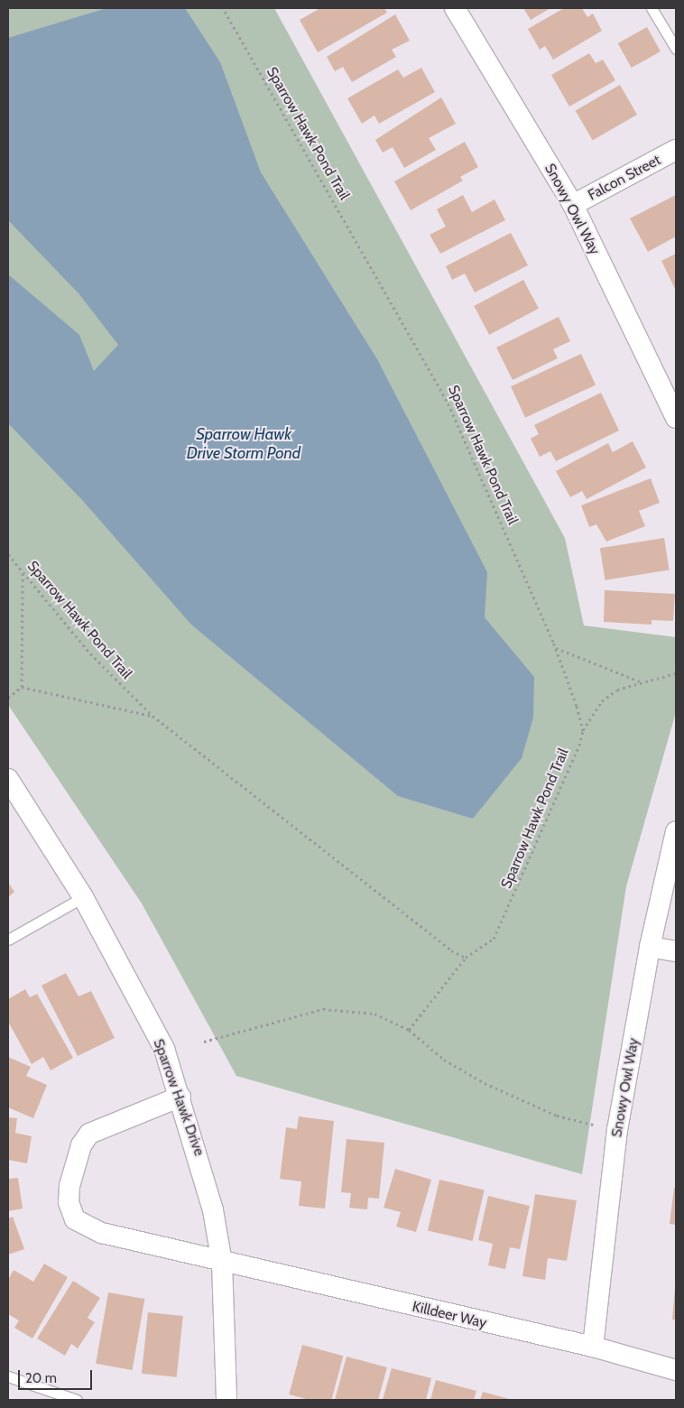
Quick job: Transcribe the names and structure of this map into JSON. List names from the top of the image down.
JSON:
{
  "streets": {
    "street": [
      "Falcon Street",
      "Snowy Owl Way",
      "Sparrow Hawk Drive",
      "Killdeer Way"
    ],
    "path": ["Sparrow Hawk Pond Trail"]
  },
  "crossings": [
    ["Falcon Street", "Snowy Owl Way"],
    ["Snowy Owl Way", "Killdeer Way"],
    ["Sparrow Hawk Drive", "Killdeer Way"]
  ],
  "water": ["Sparrow Hawk Drive Storm Pond"],
  "scale_bar": "20 m"
}
